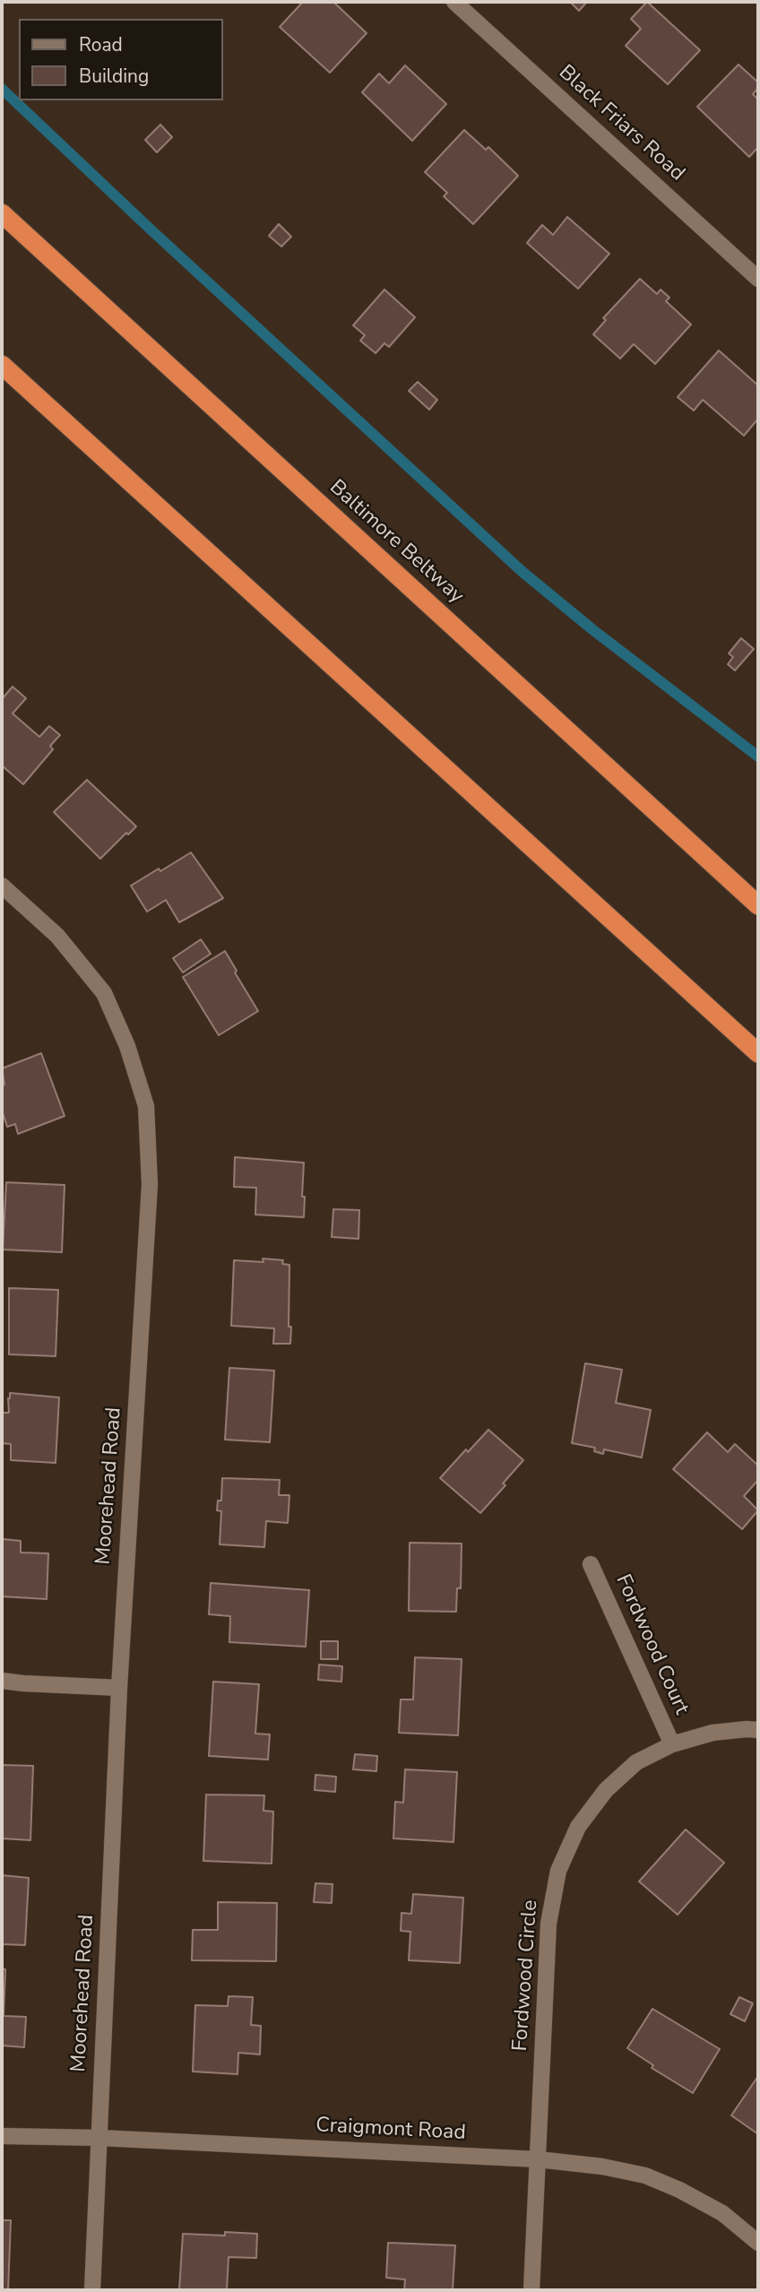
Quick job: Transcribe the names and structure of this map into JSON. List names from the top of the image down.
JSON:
{
  "streets": {
    "highway": ["Baltimore Beltway"],
    "street": [
      "Black Friars Road",
      "Moorehead Road",
      "Fordwood Court",
      "Fordwood Circle",
      "Craigmont Road"
    ]
  },
  "crossings": [
    ["Moorehead Road", "Craigmont Road"],
    ["Fordwood Court", "Fordwood Circle"],
    ["Fordwood Circle", "Craigmont Road"]
  ],
  "legend": ["Road", "Building"]
}
